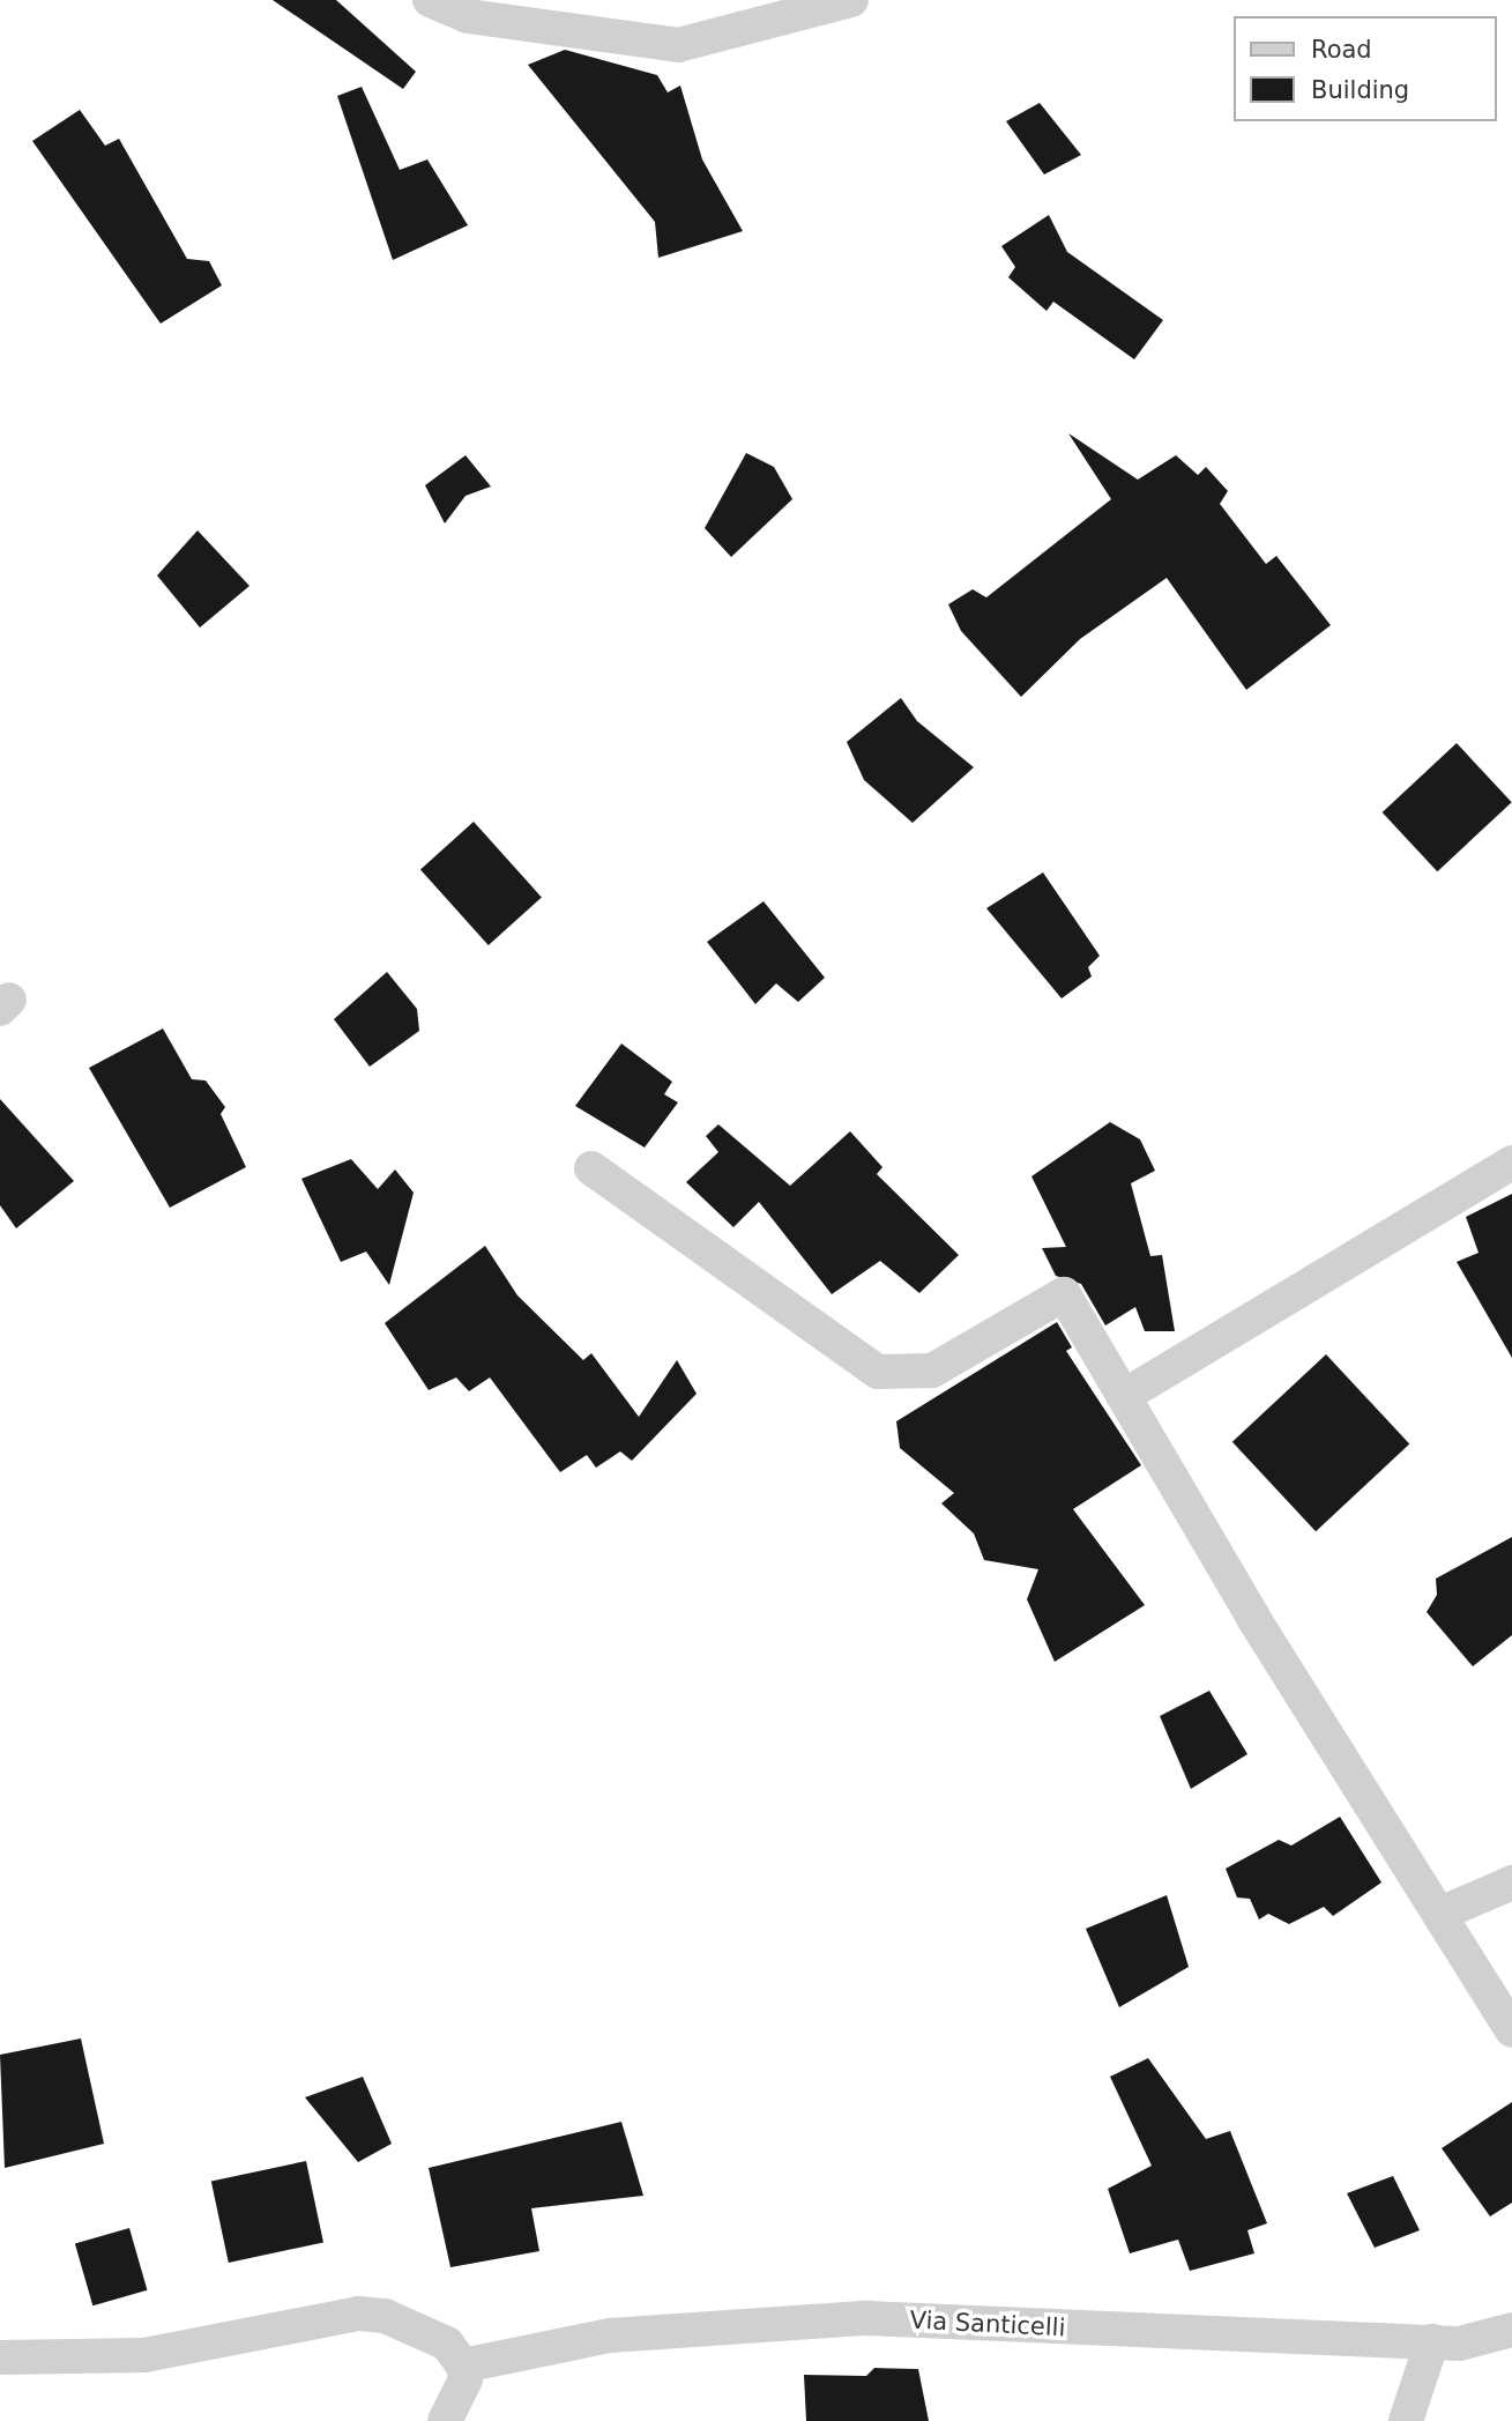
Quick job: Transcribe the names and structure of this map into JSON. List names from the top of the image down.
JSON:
{
  "streets": {
    "street": ["Via Santicelli"]
  },
  "legend": ["Road", "Building"]
}
